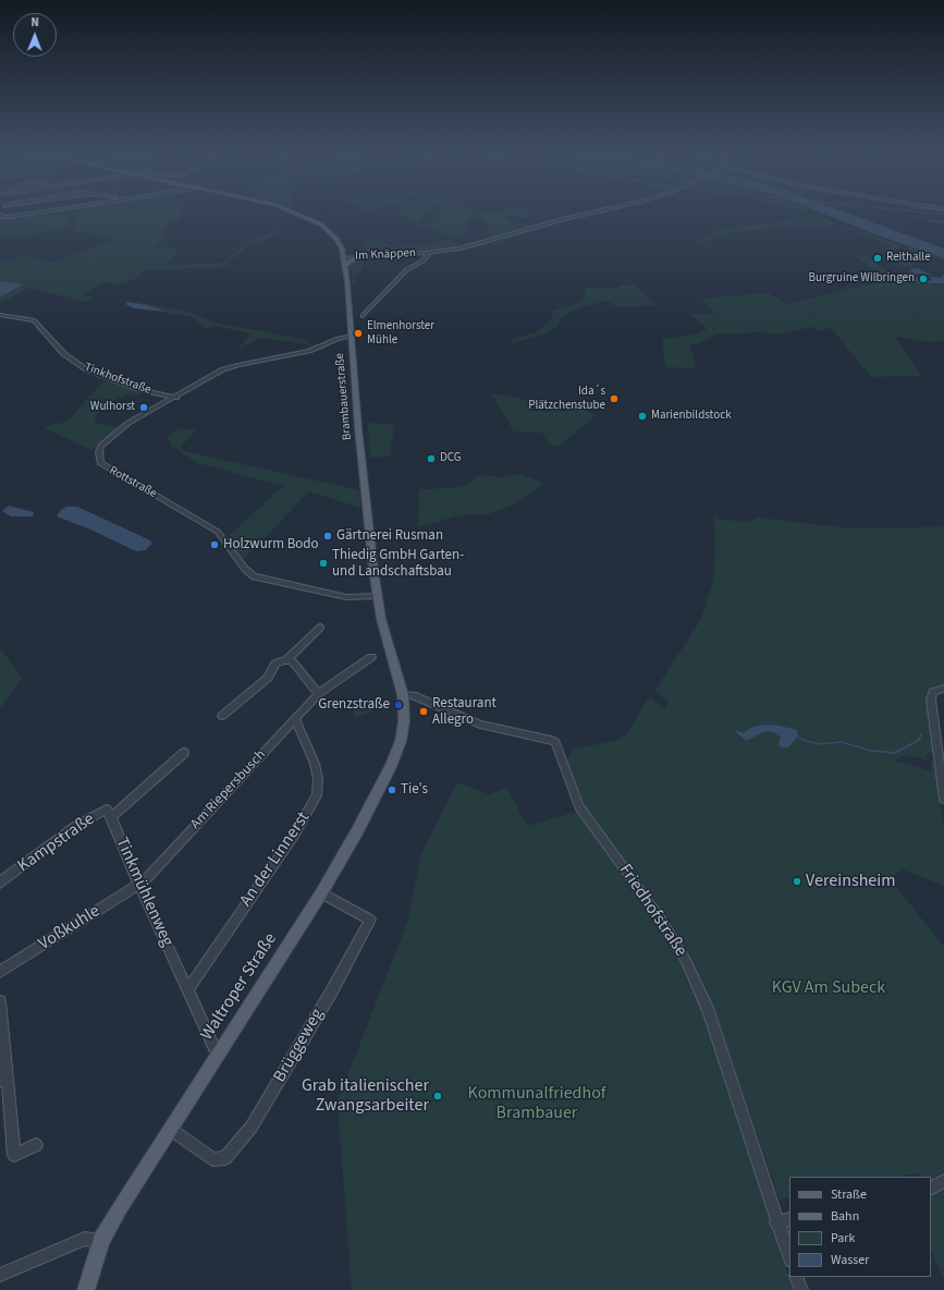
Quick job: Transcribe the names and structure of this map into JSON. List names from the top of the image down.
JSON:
{
  "streets": {
    "main road": ["Brambauerstraße", "Waltroper Straße"],
    "street": [
      "Im Knäppen",
      "Tinkhofstraße",
      "Rottstraße",
      "Am Riepersbusch",
      "Kampstraße",
      "An der Linnerst",
      "Tinkmühlenweg",
      "Friedhofstraße",
      "Voßkuhle",
      "Brüggeweg"
    ]
  },
  "crossings": [
    ["Im Knäppen", "Brambauerstraße"],
    ["Tinkhofstraße", "Rottstraße"],
    ["Brambauerstraße", "Rottstraße"],
    ["Brambauerstraße", "Friedhofstraße"],
    ["Brambauerstraße", "Waltroper Straße"],
    ["Am Riepersbusch", "An der Linnerst"],
    ["Am Riepersbusch", "Tinkmühlenweg"],
    ["Am Riepersbusch", "Voßkuhle"],
    ["Kampstraße", "Tinkmühlenweg"],
    ["An der Linnerst", "Tinkmühlenweg"],
    ["Tinkmühlenweg", "Voßkuhle"],
    ["Tinkmühlenweg", "Waltroper Straße"],
    ["Friedhofstraße", "Waltroper Straße"],
    ["Waltroper Straße", "Brüggeweg"]
  ],
  "parks": ["KGV Am Subeck", "Kommunalfriedhof Brambauer"],
  "places": [
    "Reithalle",
    "Burgruine Wilbringen",
    "Elmenhorster Mühle",
    "Ida´s Plätzchenstube",
    "Wulhorst",
    "Marienbildstock",
    "DCG",
    "Gärtnerei Rusman",
    "Holzwurm Bodo",
    "Thiedig GmbH Garten- und Landschaftsbau",
    "Grenzstraße",
    "Restaurant Allegro",
    "Tie's",
    "Vereinsheim",
    "Grab italienischer Zwangsarbeiter"
  ],
  "legend": [
    "Straße",
    "Bahn",
    "Park",
    "Wasser"
  ],
  "north": "top"
}
